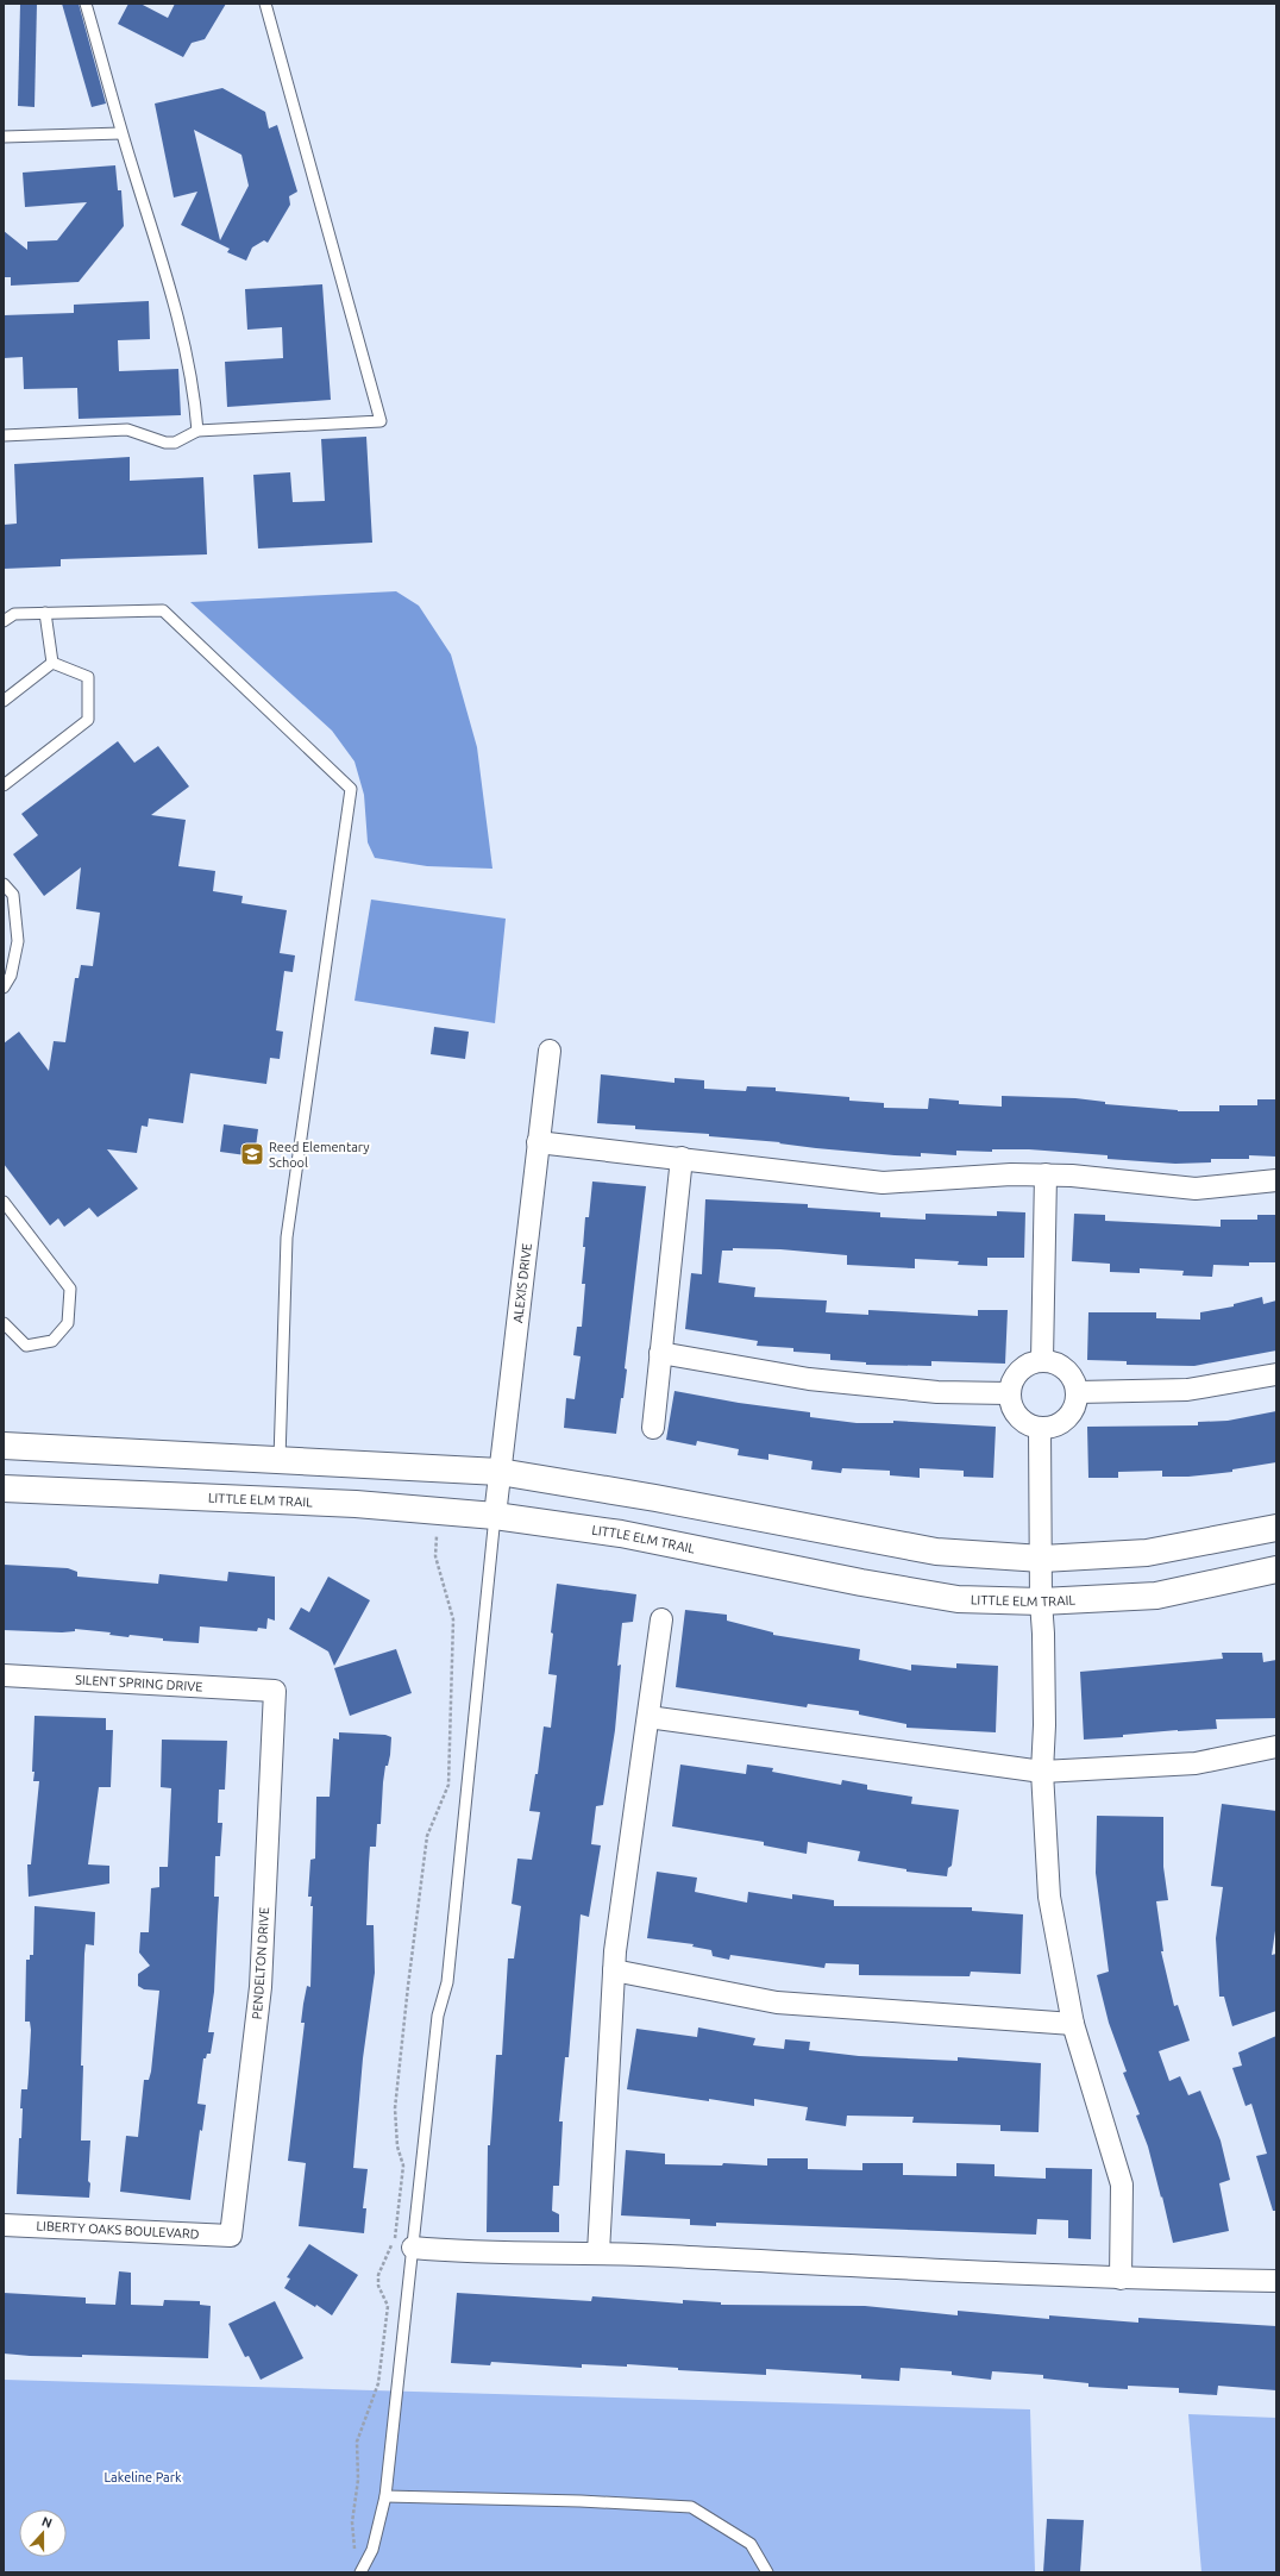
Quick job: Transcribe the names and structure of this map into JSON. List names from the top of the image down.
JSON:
{
  "streets": {
    "street": [
      "ALEXIS DRIVE",
      "LITTLE ELM TRAIL",
      "SILENT SPRING DRIVE",
      "PENDELTON DRIVE",
      "LIBERTY OAKS BOULEVARD"
    ]
  },
  "crossings": [
    ["ALEXIS DRIVE", "LITTLE ELM TRAIL"],
    ["SILENT SPRING DRIVE", "PENDELTON DRIVE"],
    ["PENDELTON DRIVE", "LIBERTY OAKS BOULEVARD"]
  ],
  "parks": ["Lakeline Park"],
  "places": {
    "school or university": ["Reed Elementary School"]
  },
  "north": "top"
}
